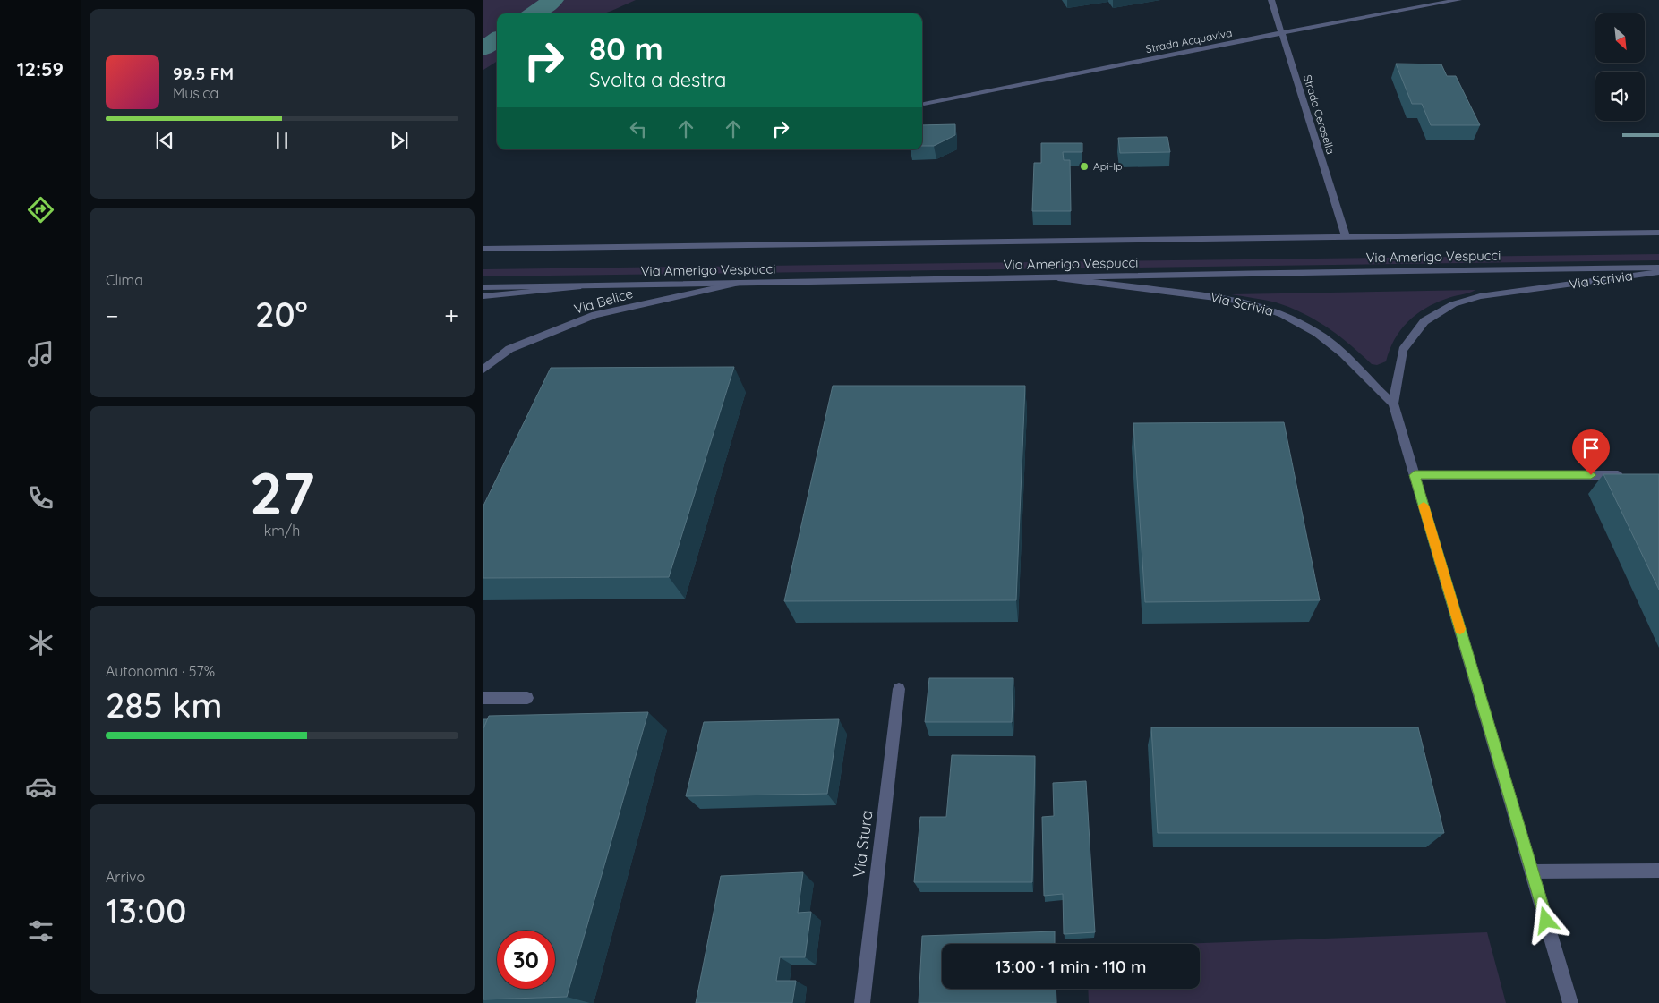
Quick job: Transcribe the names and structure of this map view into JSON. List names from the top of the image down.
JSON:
{
  "streets": {
    "street": [
      "Strada Acquaviva",
      "Strada Cerasella",
      "Via Amerigo Vespucci",
      "Via Scrivia",
      "Via Belice",
      "Via Stura"
    ]
  },
  "crossings": [
    ["Strada Acquaviva", "Strada Cerasella"],
    ["Strada Cerasella", "Via Amerigo Vespucci"],
    ["Via Amerigo Vespucci", "Via Scrivia"],
    ["Via Amerigo Vespucci", "Via Belice"]
  ],
  "places": ["Api-Ip"],
  "north": "bottom right",
  "page": {
    "tabs": "12:59",
    "turn": ["80 m", "Svolta a destra"],
    "song": ["99.5 FM", "Musica"],
    "tile": [
      "Clima",
      ["27", "km/h"],
      ["Autonomia · 57%", "285 km"],
      ["Arrivo", "13:00"]
    ],
    "heat": ["−", "20°", "+"],
    "limit": "30",
    "trip": "13:00 · 1 min · 110 m"
  }
}
